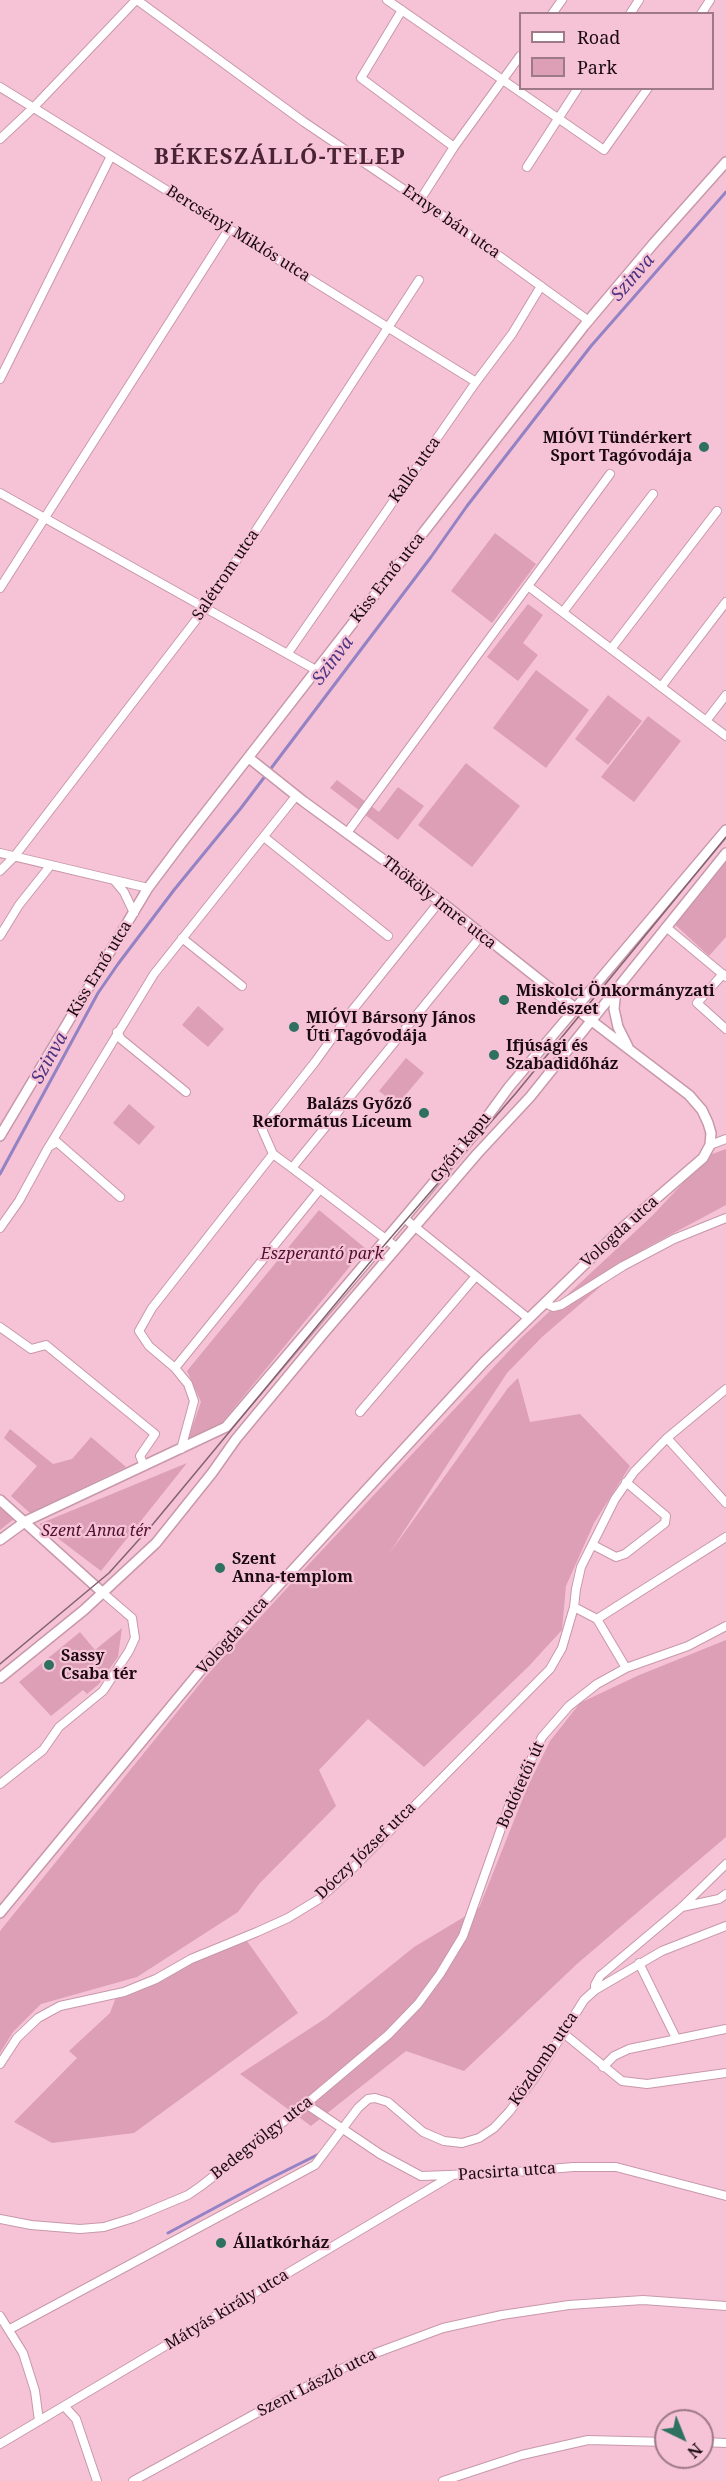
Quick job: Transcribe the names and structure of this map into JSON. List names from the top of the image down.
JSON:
{
  "streets": {
    "street": [
      "Ernye bán utca",
      "Bercsényi Miklós utca",
      "Kalló utca",
      "Salétrom utca",
      "Kiss Ernő utca",
      "Thököly Imre utca",
      "Győri kapu",
      "Vologda utca",
      "Bodótetői út",
      "Dóczy József utca",
      "Közdomb utca",
      "Bedegvölgy utca",
      "Pacsirta utca",
      "Mátyás király utca",
      "Szent László utca"
    ]
  },
  "crossings": [
    ["Ernye bán utca", "Kalló utca"],
    ["Ernye bán utca", "Kiss Ernő utca"],
    ["Bercsényi Miklós utca", "Kalló utca"],
    ["Bercsényi Miklós utca", "Salétrom utca"],
    ["Kiss Ernő utca", "Thököly Imre utca"],
    ["Thököly Imre utca", "Győri kapu"],
    ["Thököly Imre utca", "Vologda utca"],
    ["Bodótetői út", "Bedegvölgy utca"],
    ["Közdomb utca", "Pacsirta utca"],
    ["Bedegvölgy utca", "Pacsirta utca"],
    ["Pacsirta utca", "Mátyás király utca"]
  ],
  "districts": ["BÉKESZÁLLÓ-TELEP"],
  "water": ["Szinva"],
  "parks": ["Eszperantó park", "Szent Anna tér"],
  "places": [
    "MIÓVI Tündérkert Sport Tagóvodája",
    "Miskolci Önkormányzati Rendészet",
    "MIÓVI Bársony János Úti Tagóvodája",
    "Ifjúsági és Szabadidőház",
    "Balázs Győző Református Líceum",
    "Szent Anna-templom",
    "Sassy Csaba tér",
    "Állatkórház"
  ],
  "legend": ["Road", "Park"],
  "north": "bottom right"
}
